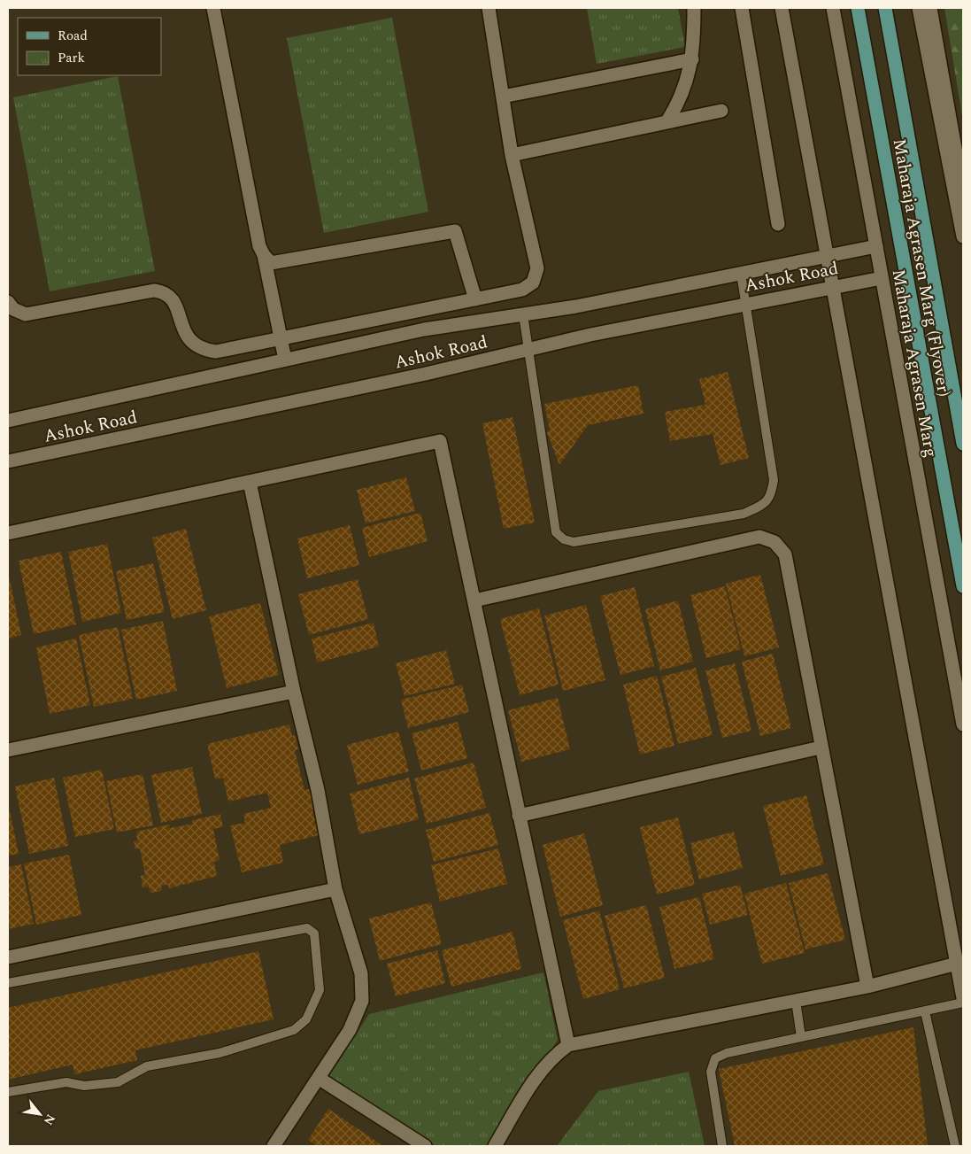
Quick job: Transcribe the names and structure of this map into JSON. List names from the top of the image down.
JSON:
{
  "streets": {
    "main road": ["Maharaja Agrasen Marg (Flyover)"],
    "street": ["Ashok Road", "Maharaja Agrasen Marg"]
  },
  "crossings": [
    ["Ashok Road", "Maharaja Agrasen Marg"]
  ],
  "legend": ["Road", "Park"],
  "north": "bottom right"
}
